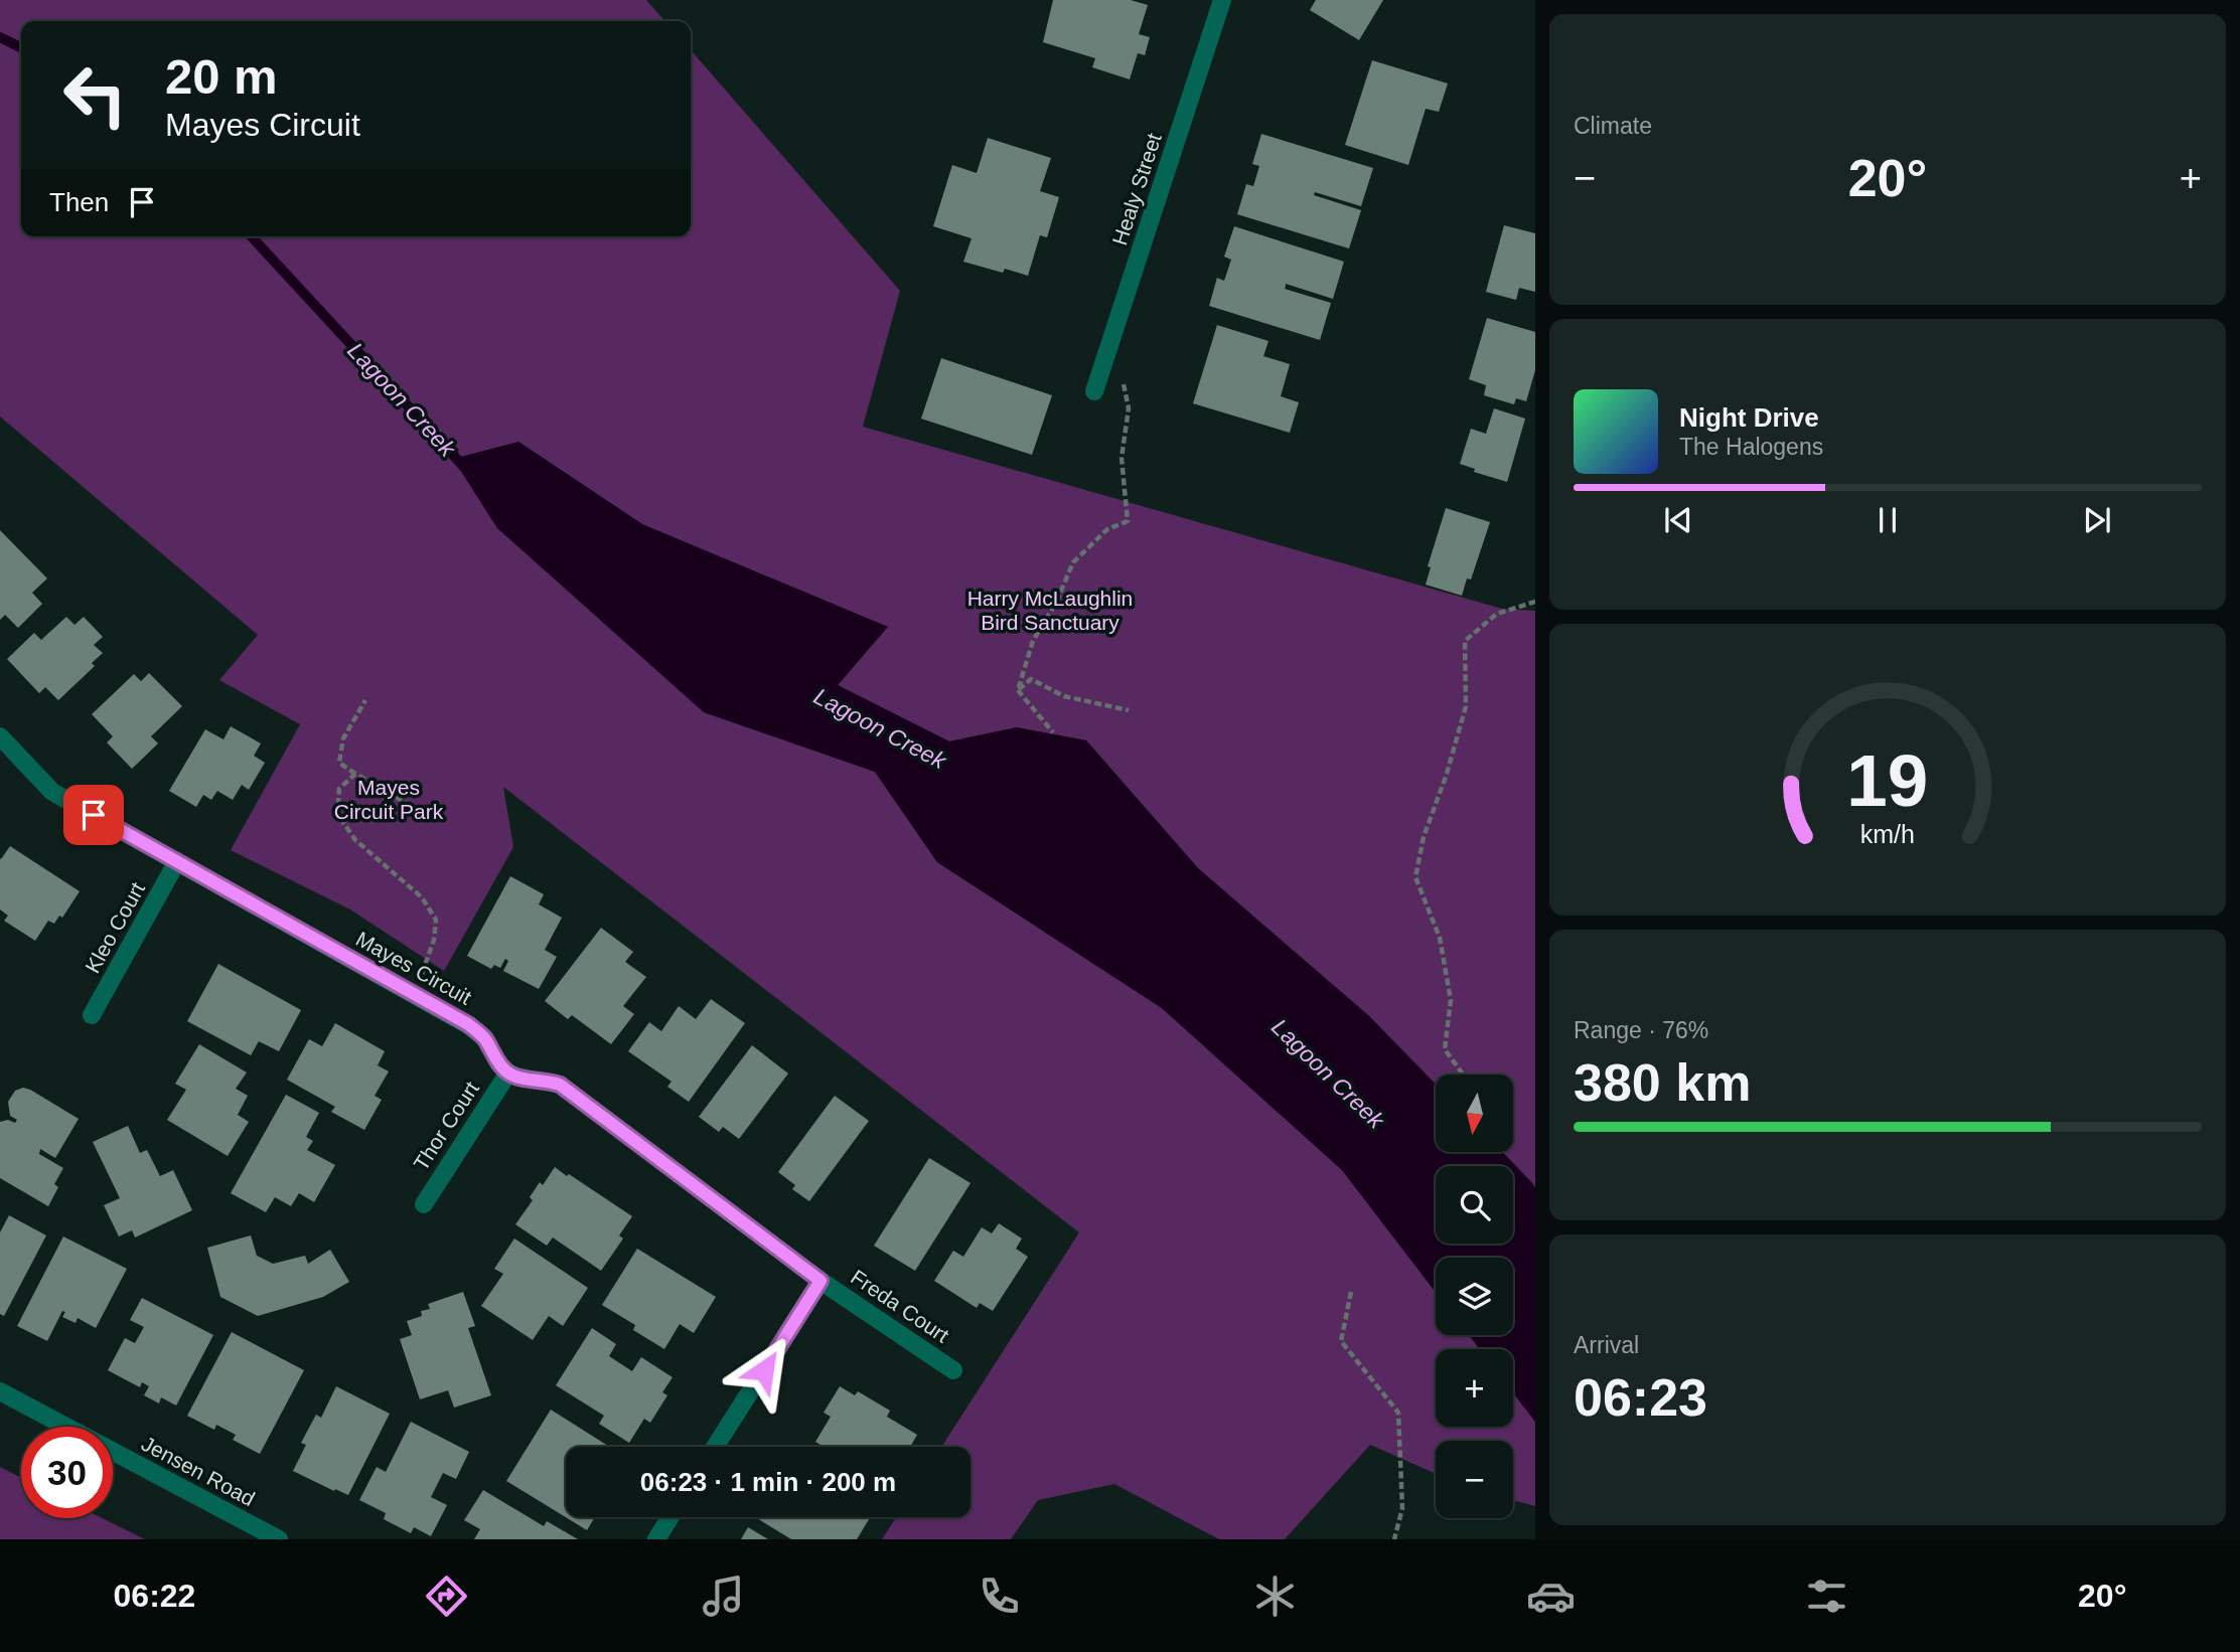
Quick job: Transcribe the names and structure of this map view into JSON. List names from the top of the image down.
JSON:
{
  "streets": {
    "street": [
      "Healy Street",
      "Kleo Court",
      "Mayes Circuit",
      "Thor Court",
      "Freda Court",
      "Jensen Road"
    ]
  },
  "crossings": [
    ["Kleo Court", "Mayes Circuit"],
    ["Mayes Circuit", "Thor Court"]
  ],
  "water": ["Lagoon Creek"],
  "parks": ["Harry McLaughlin Bird Sanctuary", "Mayes Circuit Park"],
  "north": "bottom",
  "page": {
    "tile": [
      "Climate",
      ["Range · 76%", "380 km"],
      ["Arrival", "06:23"]
    ],
    "turn": ["20 m", "Mayes Circuit"],
    "heat": ["−", "20°", "+"],
    "then": "Then",
    "song": ["Night Drive", "The Halogens"],
    "map_buttons": ["+", "−"],
    "limit": "30",
    "trip": "06:23 · 1 min · 200 m",
    "tabs": ["06:22", "20°"],
    "gauge": ["19", "km/h"]
  }
}
